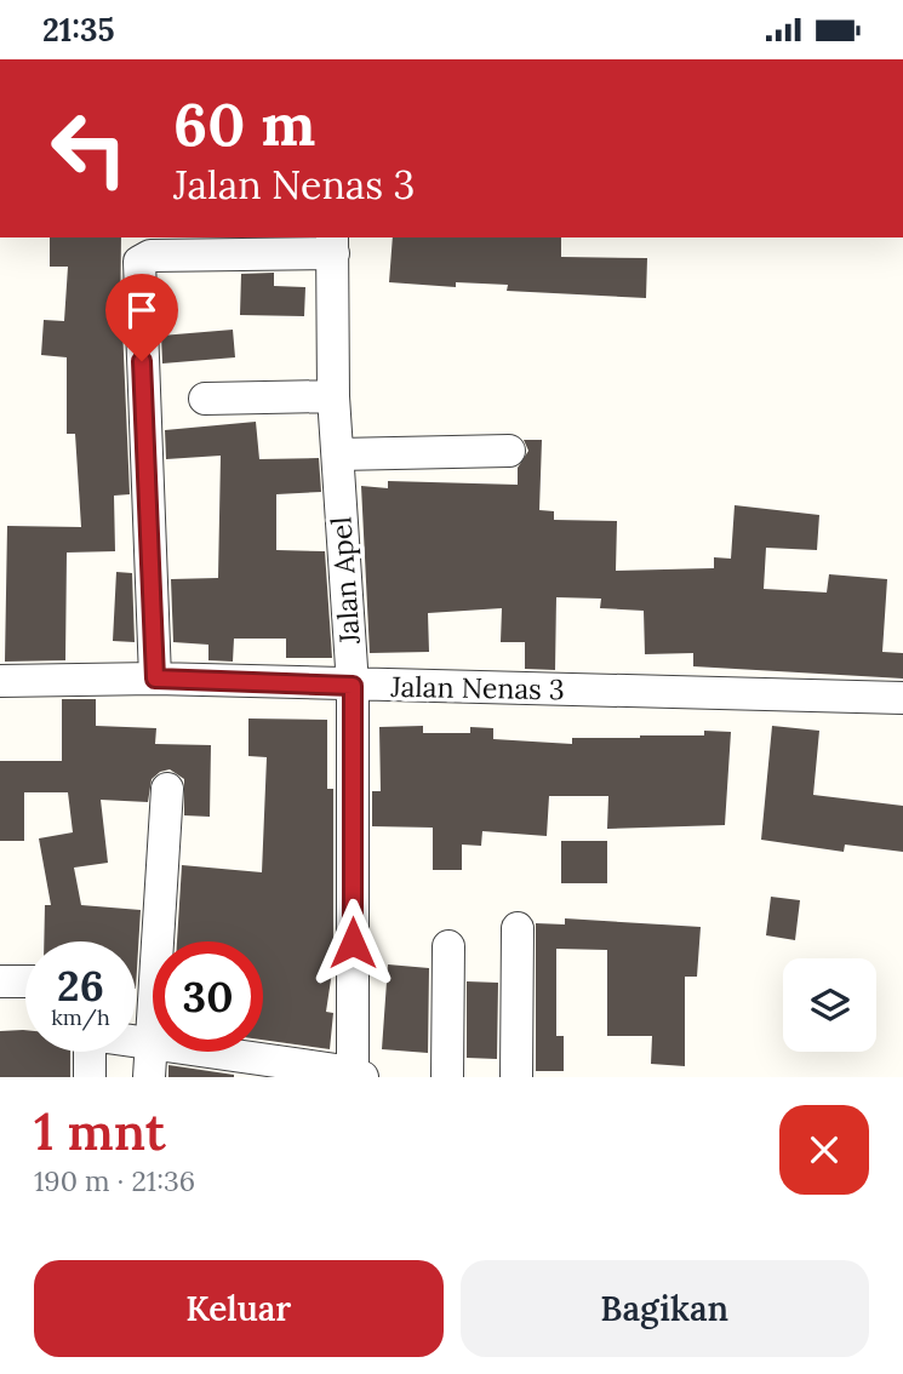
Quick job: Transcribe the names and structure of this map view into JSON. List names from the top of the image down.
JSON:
{
  "streets": {
    "street": ["Jalan Apel", "Jalan Nenas 3"]
  },
  "crossings": [
    ["Jalan Apel", "Jalan Nenas 3"]
  ],
  "page": {
    "status": "21:35",
    "turn": ["60 m", "Jalan Nenas 3"],
    "speed": "26 km/h",
    "limit": "30",
    "heading": ["1 mnt", "190 m · 21:36"],
    "buttons": ["Keluar", "Bagikan"]
  }
}
